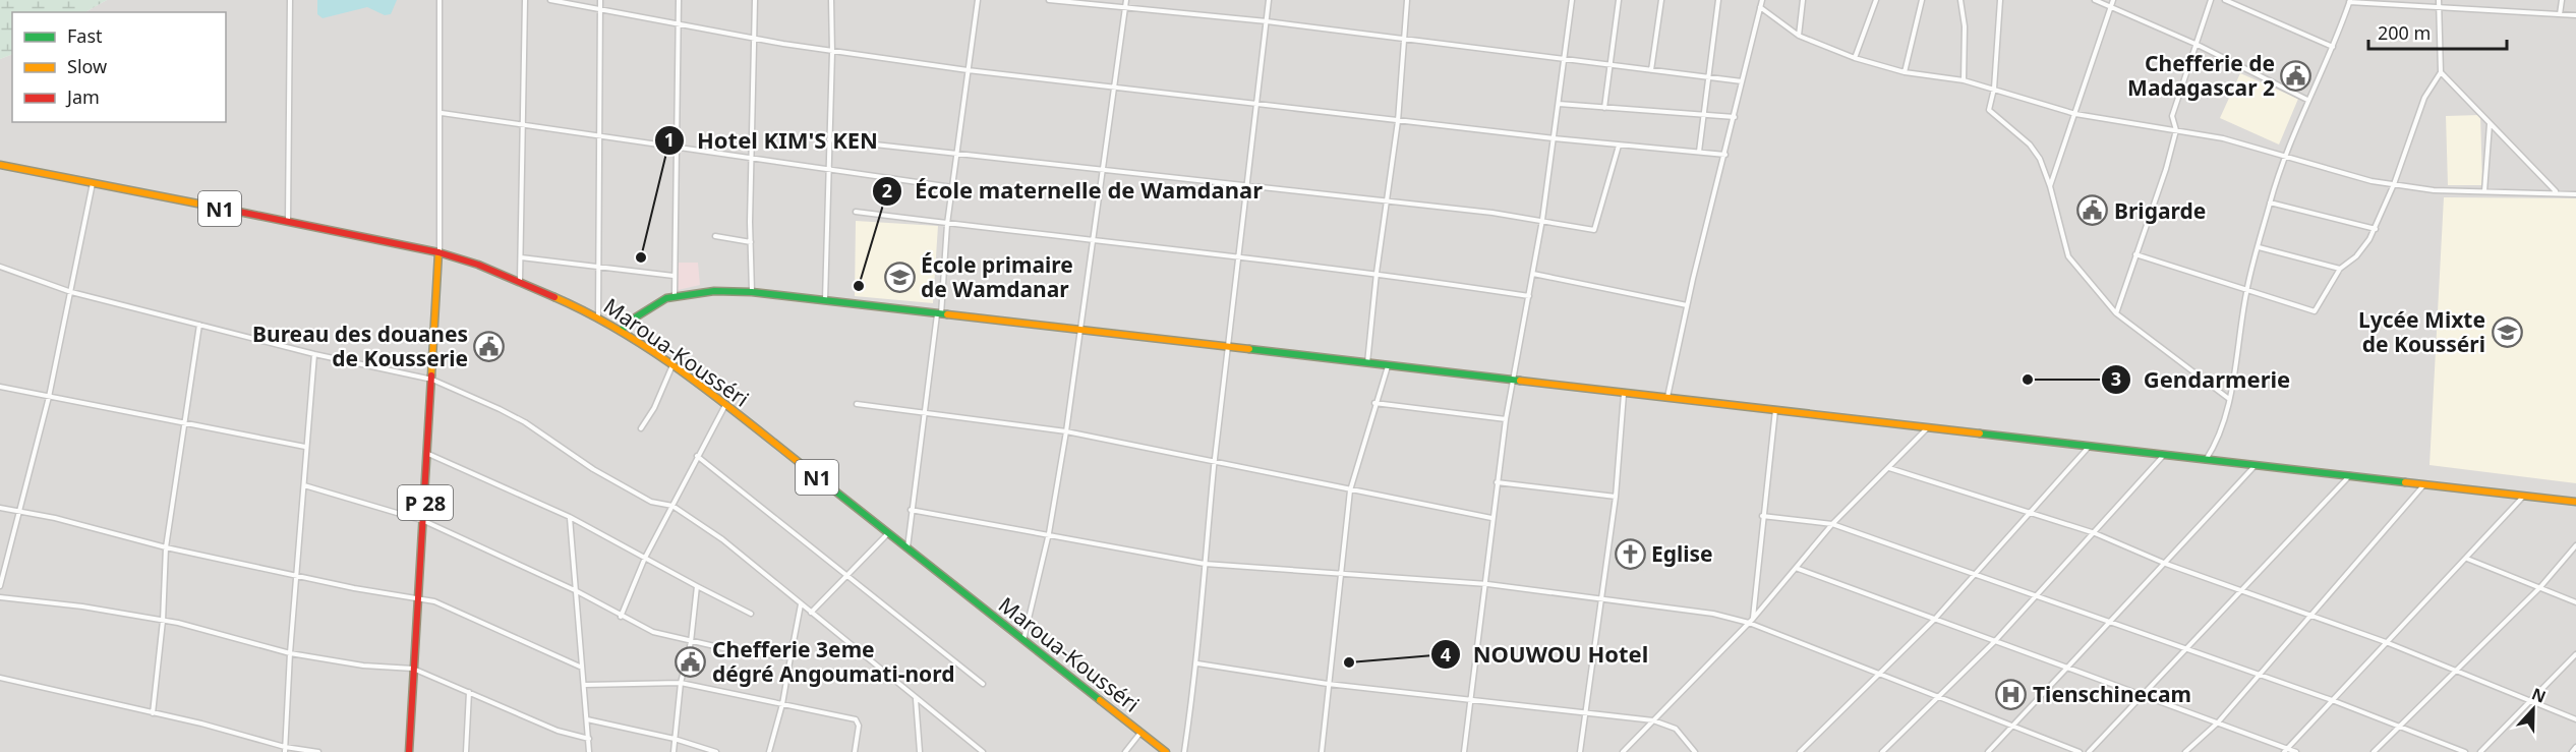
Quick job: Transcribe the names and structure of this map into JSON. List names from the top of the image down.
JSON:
{
  "streets": {
    "main road": ["N1", "Maroua-Kousséri", "P 28"]
  },
  "crossings": [
    ["Maroua-Kousséri", "P 28"]
  ],
  "places": {
    "public building": [
      "Chefferie de Madagascar 2",
      "Brigarde",
      "Bureau des douanes de Kousserie",
      "Chefferie 3eme dégré Angoumati-nord"
    ],
    "other": [
      "Hotel KIM'S KEN",
      "École maternelle de Wamdanar",
      "Gendarmerie",
      "NOUWOU Hotel"
    ],
    "school or university": ["École primaire de Wamdanar", "Lycée Mixte de Kousséri"],
    "church": ["Eglise"],
    "hospital": ["Tienschinecam"]
  },
  "legend": ["Fast", "Slow", "Jam"],
  "scale_bar": "200 m",
  "north": "top"
}
